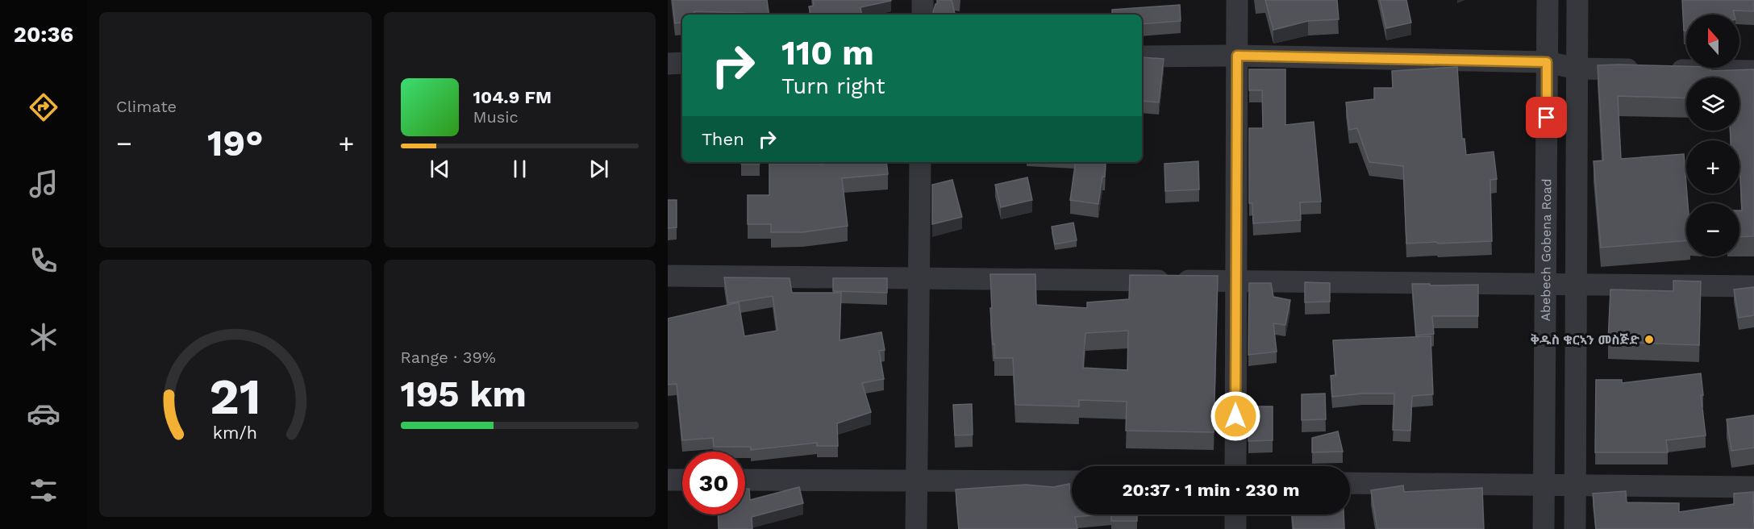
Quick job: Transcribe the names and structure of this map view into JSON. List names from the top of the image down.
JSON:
{
  "streets": {
    "street": ["Abebech Gobena Road"]
  },
  "places": ["ቅዱስ ቁርኣን መስጅድ"],
  "north": "top",
  "page": {
    "tabs": "20:36",
    "tile": [
      "Climate",
      ["Range · 39%", "195 km"]
    ],
    "map_buttons": ["+", "−"],
    "turn": ["110 m", "Turn right"],
    "song": ["104.9 FM", "Music"],
    "then": "Then",
    "heat": ["−", "19°", "+"],
    "limit": "30",
    "trip": "20:37 · 1 min · 230 m",
    "gauge": ["21", "km/h"]
  }
}
